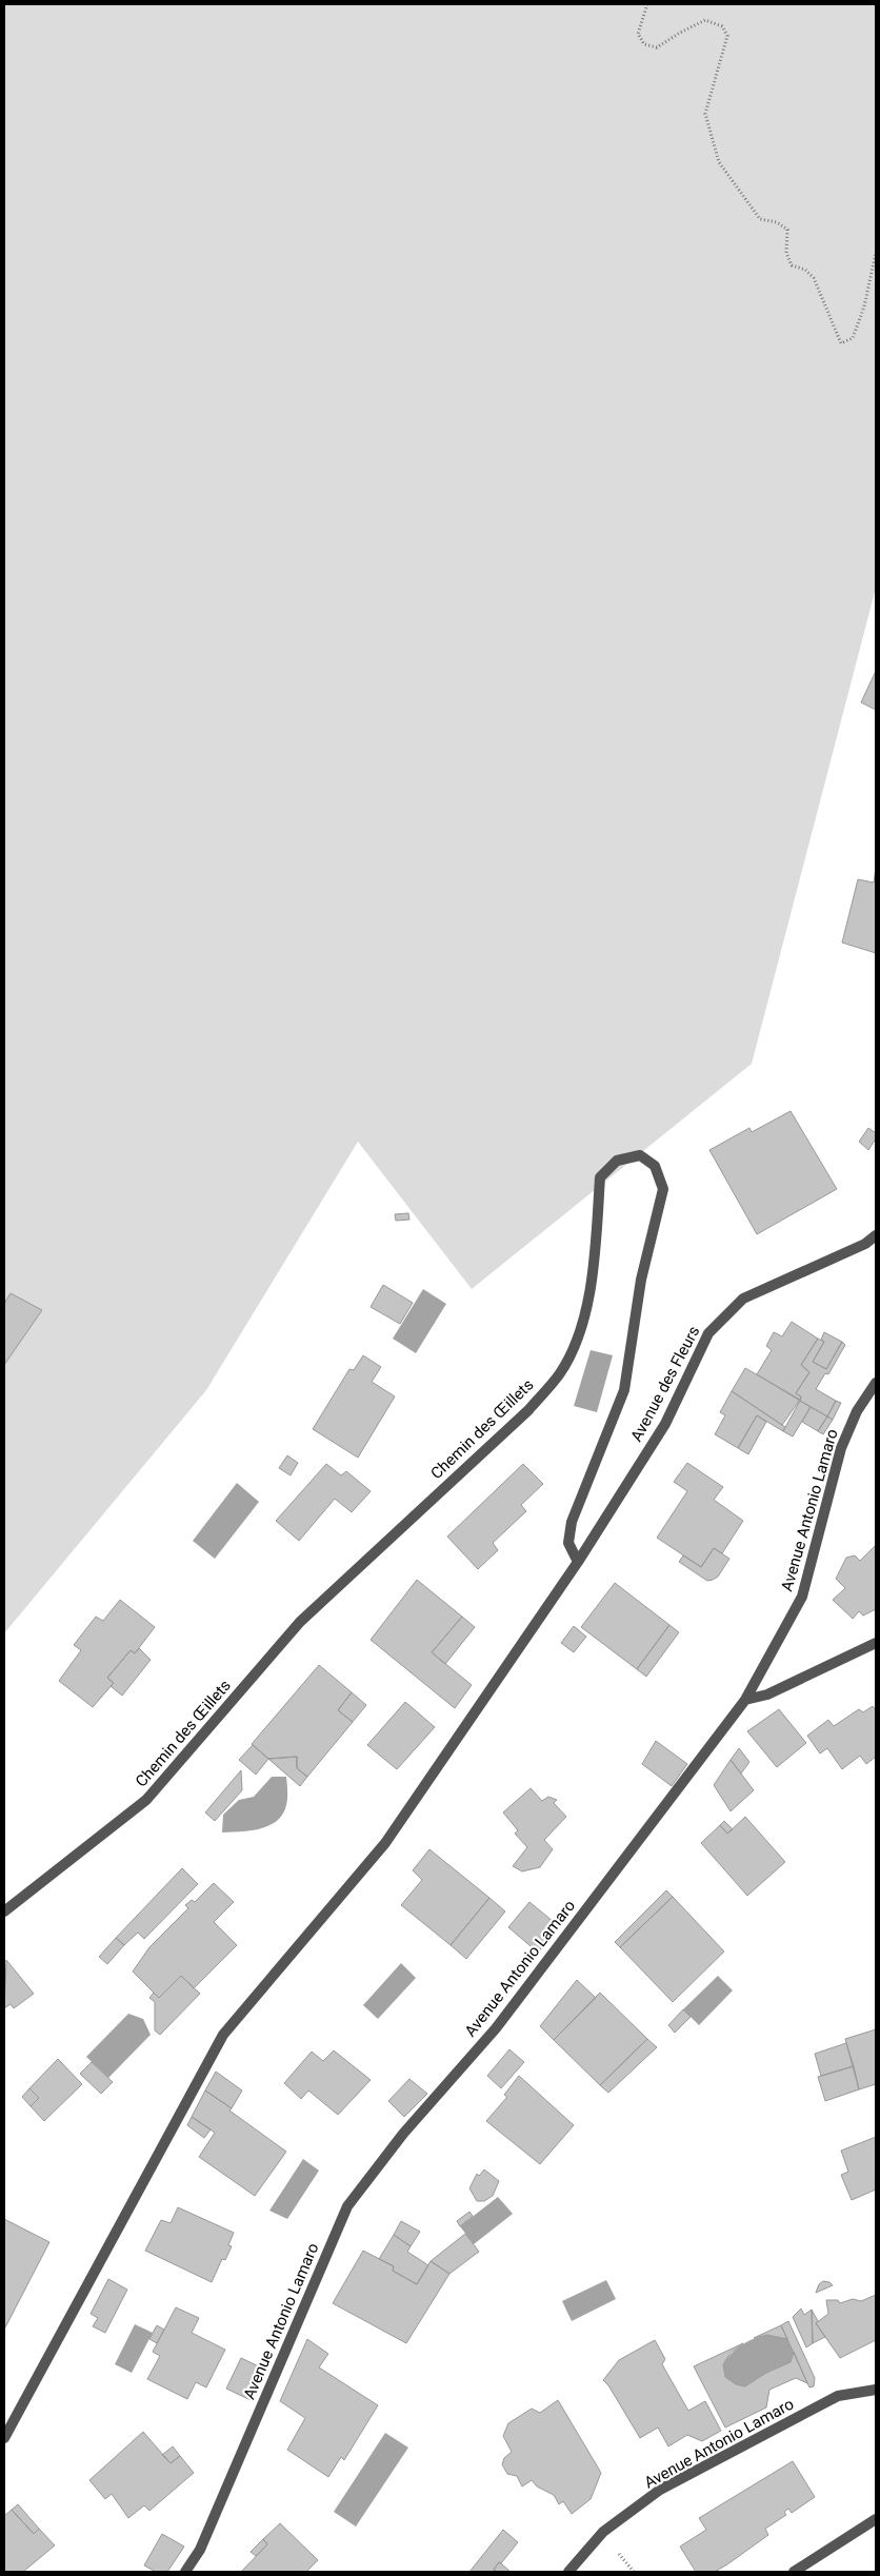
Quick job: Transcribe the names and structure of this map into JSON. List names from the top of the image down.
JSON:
{
  "streets": {
    "street": ["Avenue des Fleurs", "Chemin des Œillets", "Avenue Antonio Lamaro"]
  },
  "crossings": [
    ["Avenue des Fleurs", "Chemin des Œillets"]
  ]
}
